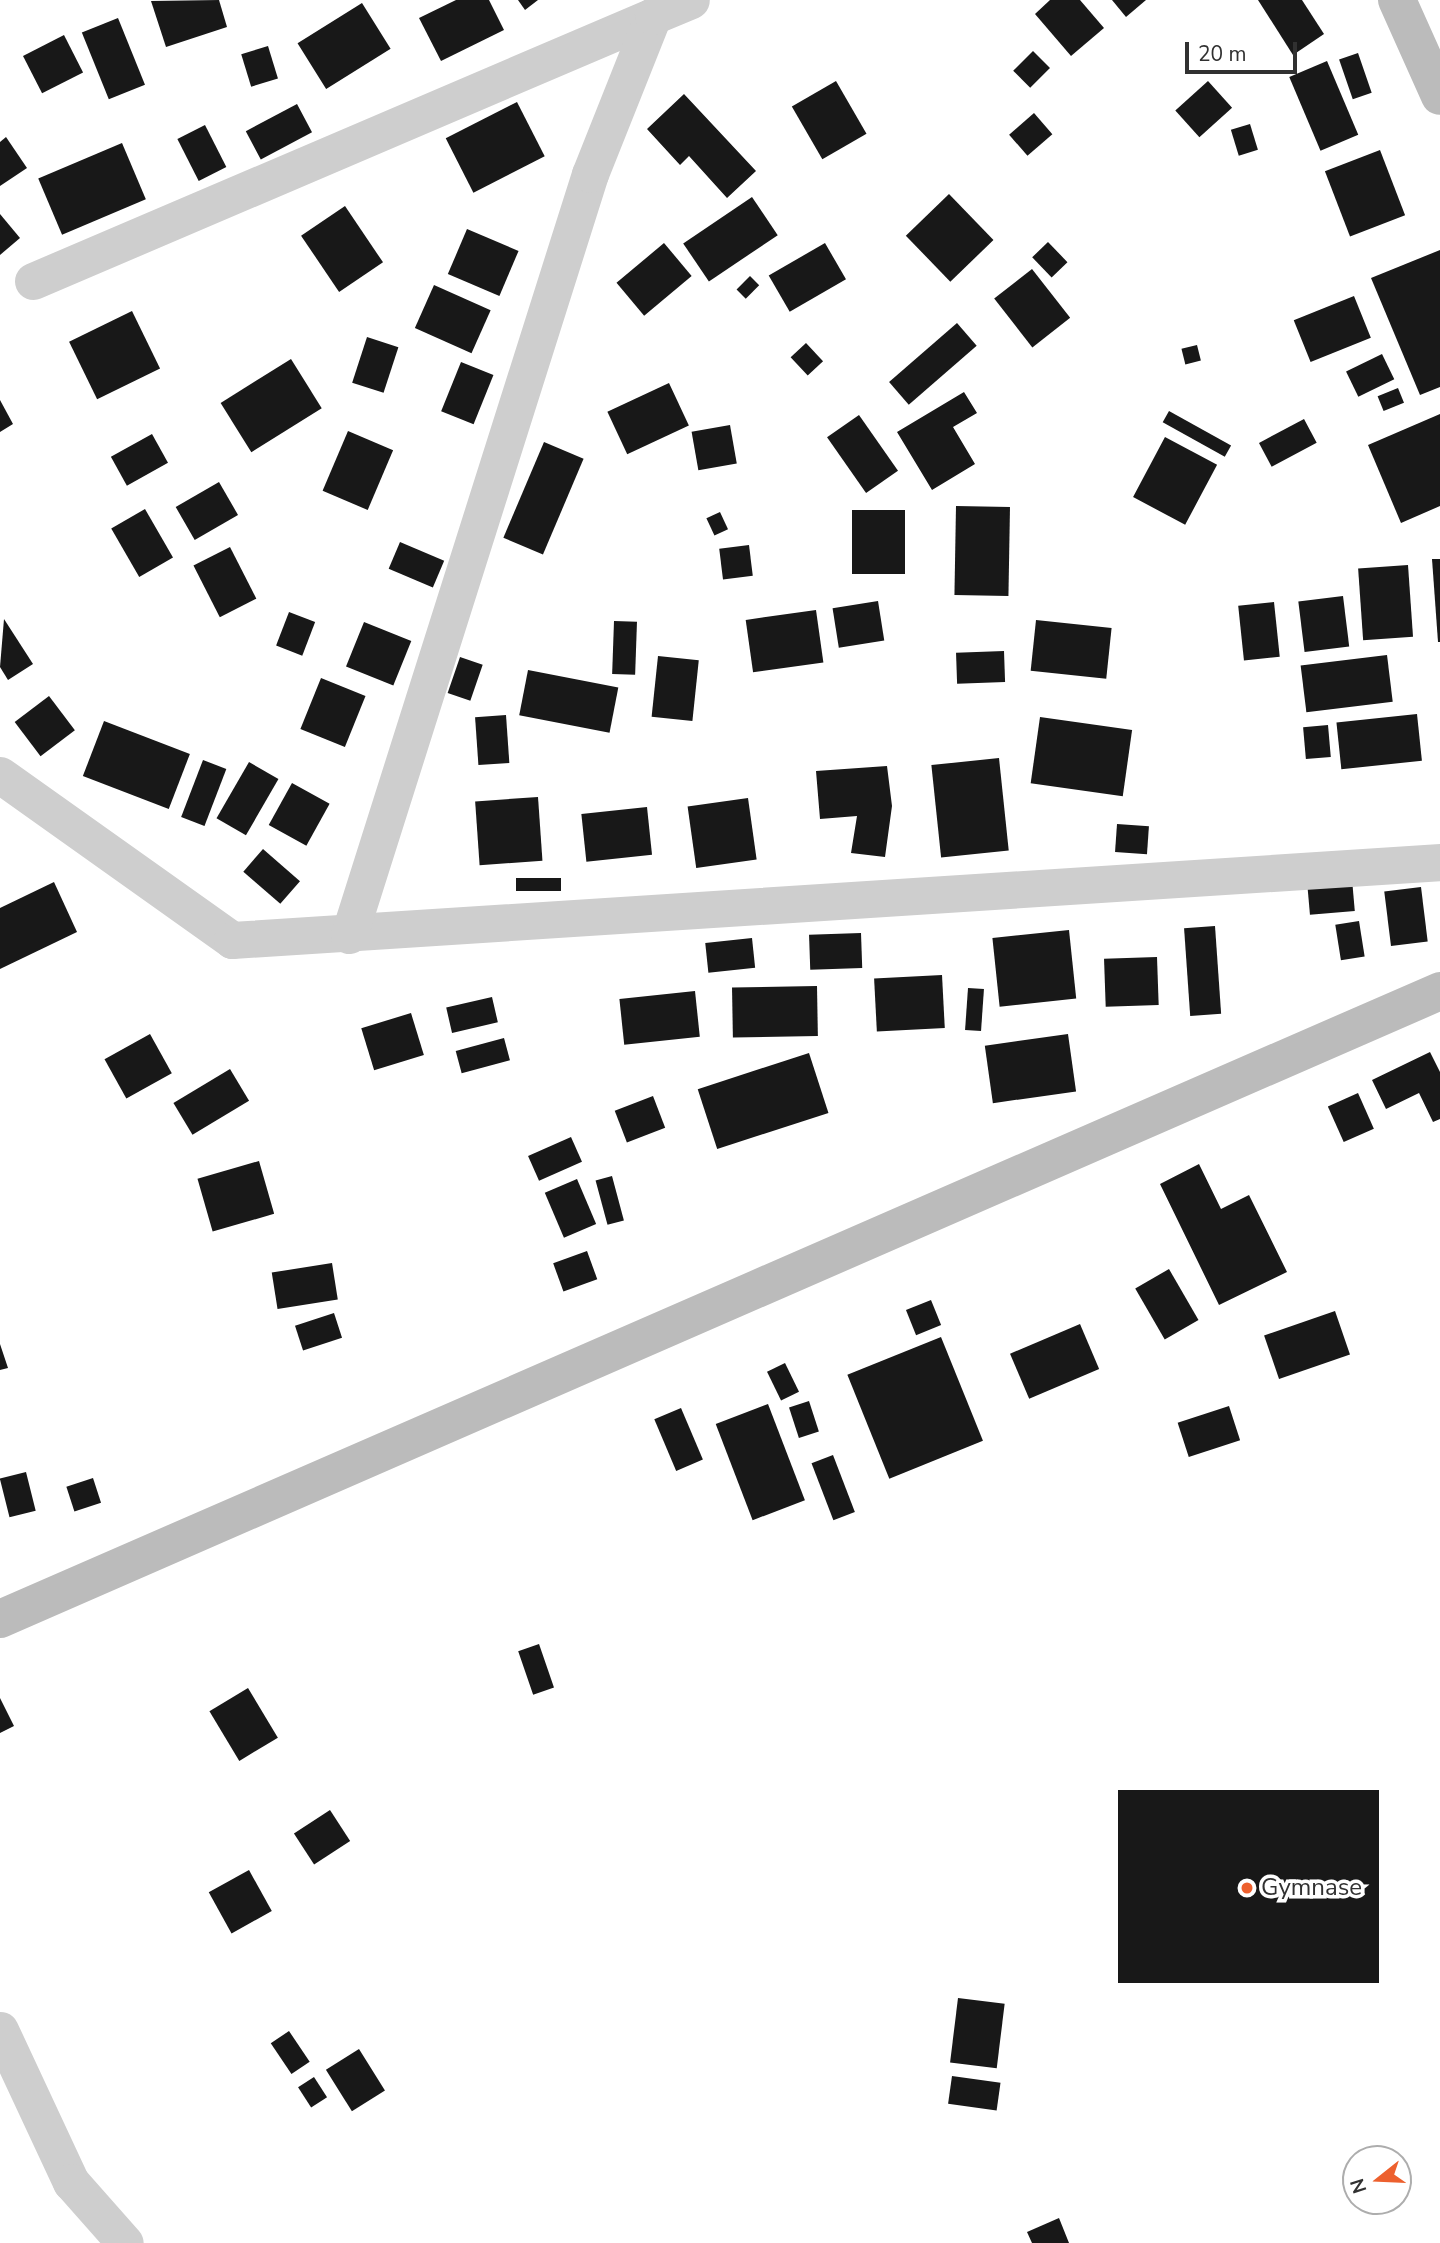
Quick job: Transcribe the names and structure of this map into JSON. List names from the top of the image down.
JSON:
{
  "places": ["Gymnase"],
  "scale_bar": "20 m",
  "north": "left"
}
